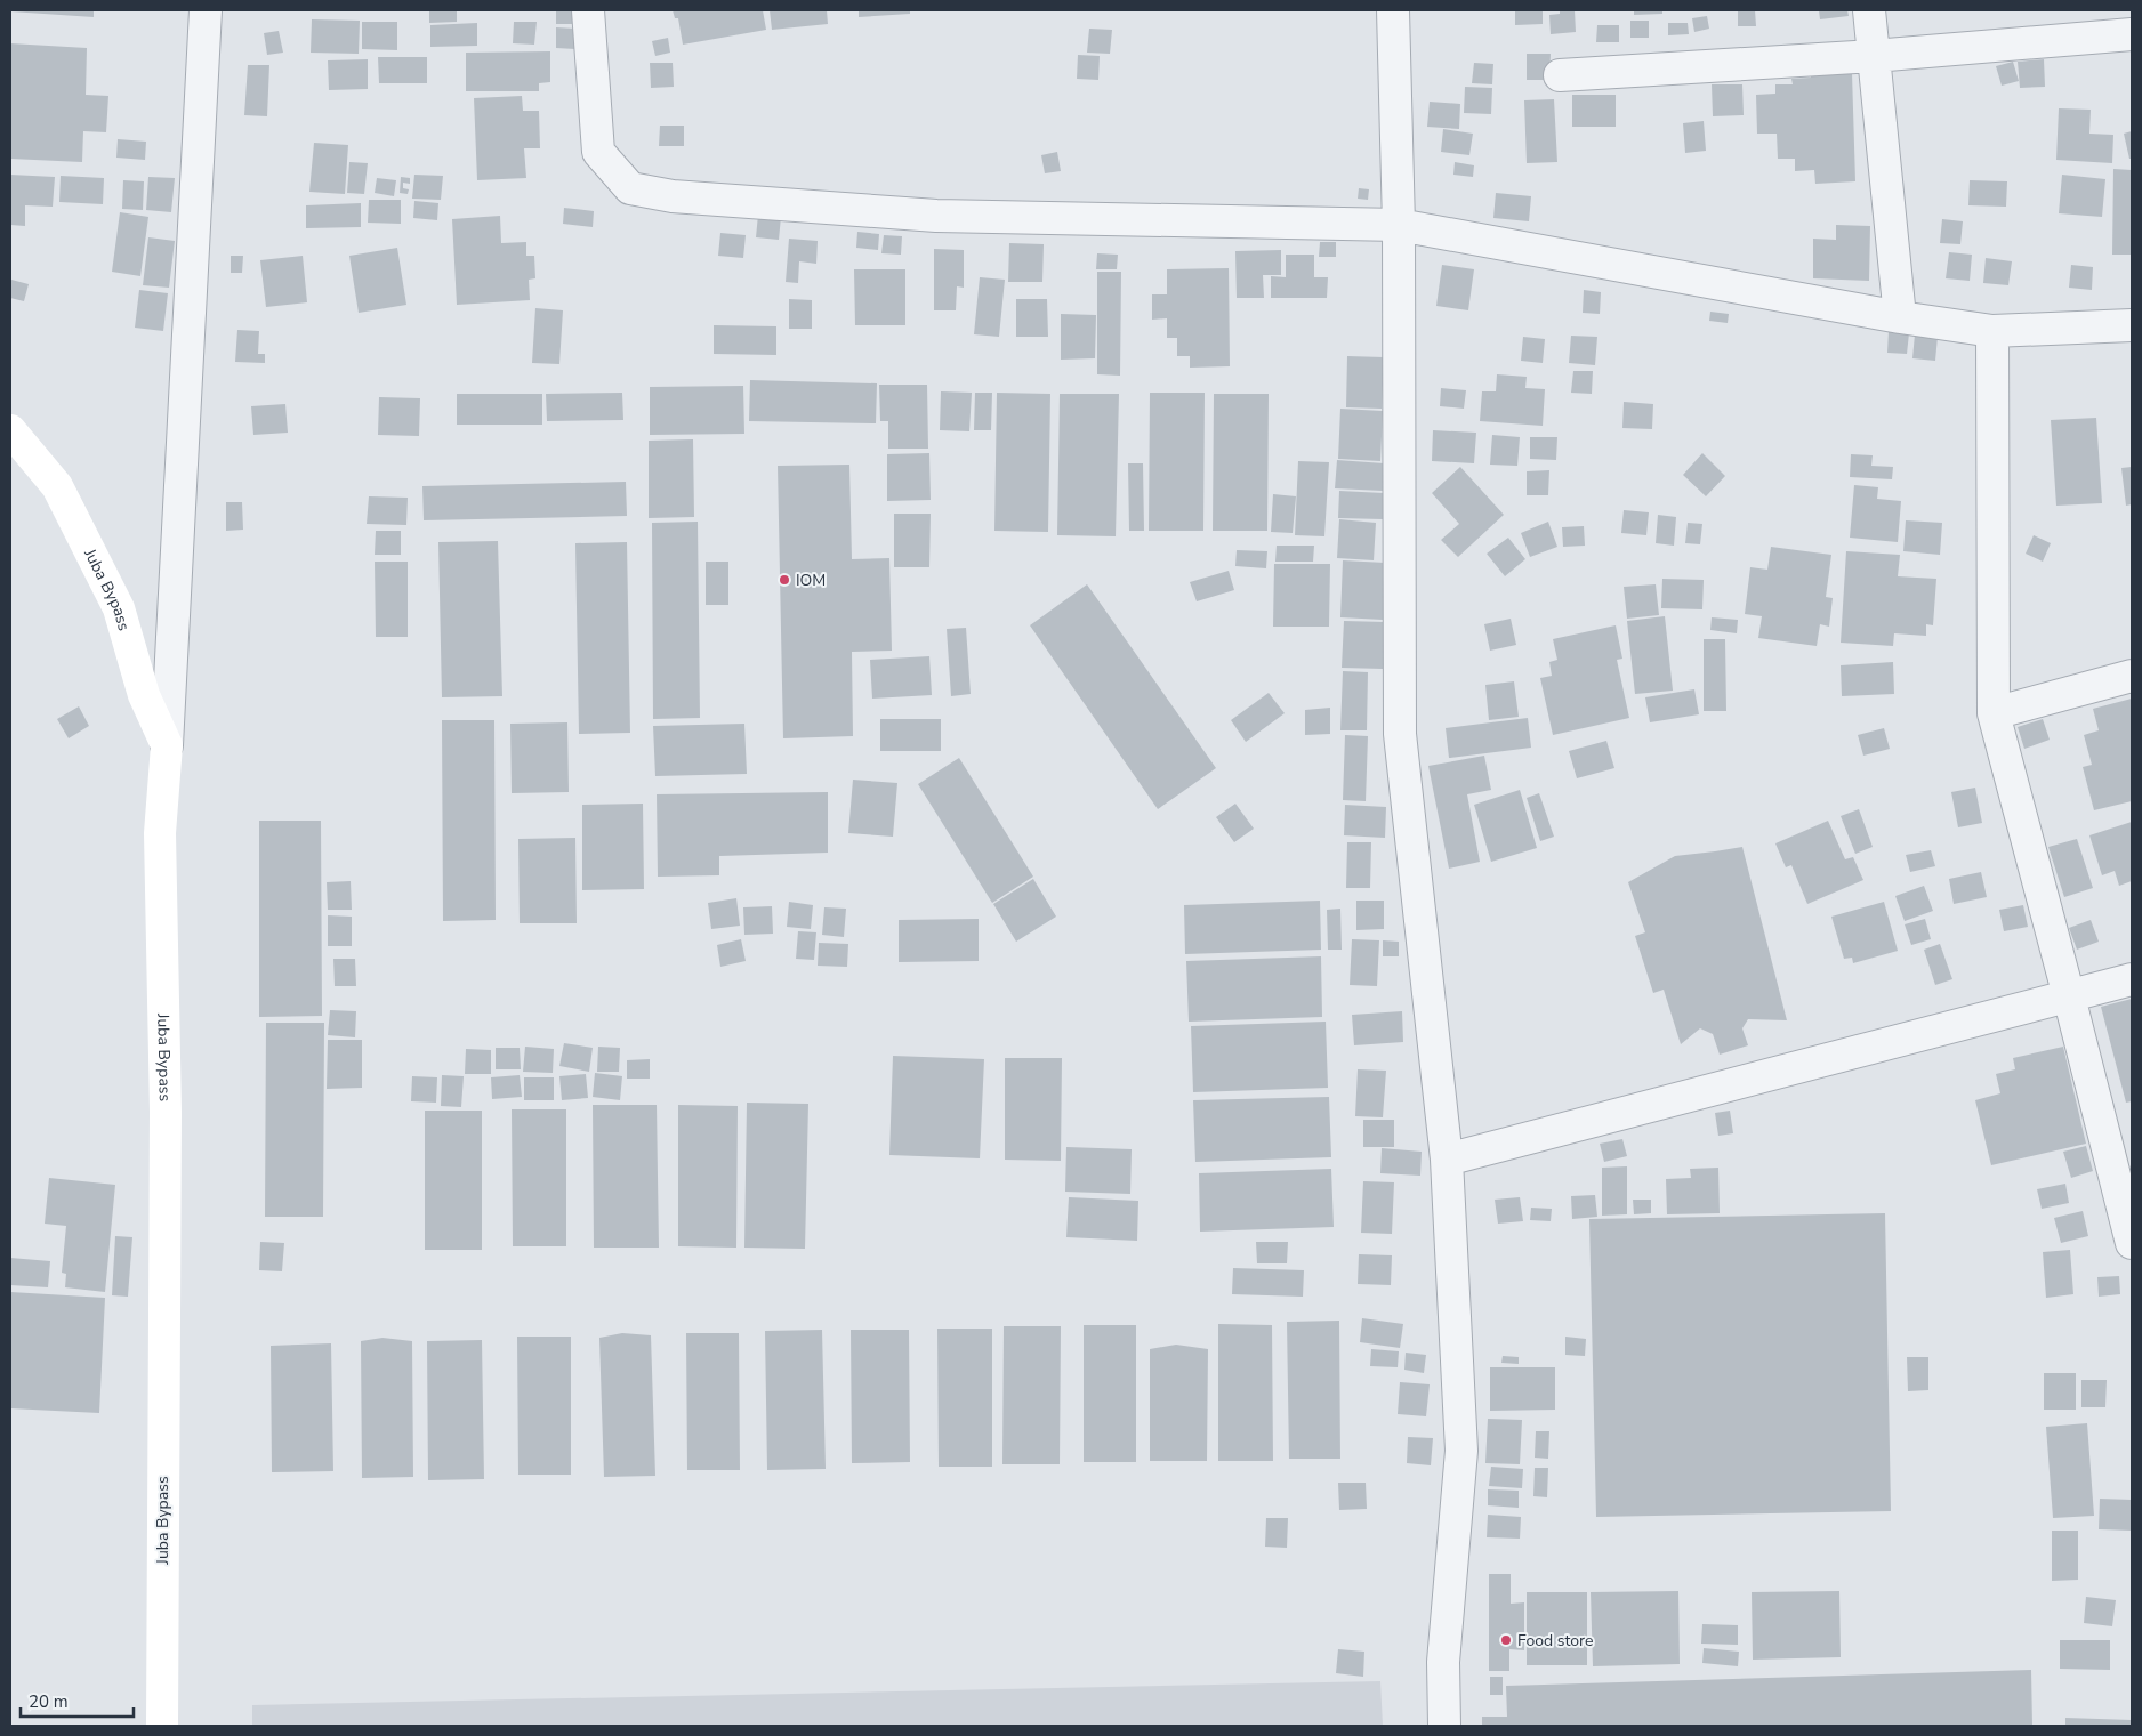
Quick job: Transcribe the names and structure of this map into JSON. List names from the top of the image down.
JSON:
{
  "streets": {
    "main road": ["Juba Bypass"]
  },
  "places": ["IOM", "Food store"],
  "scale_bar": "20 m"
}
